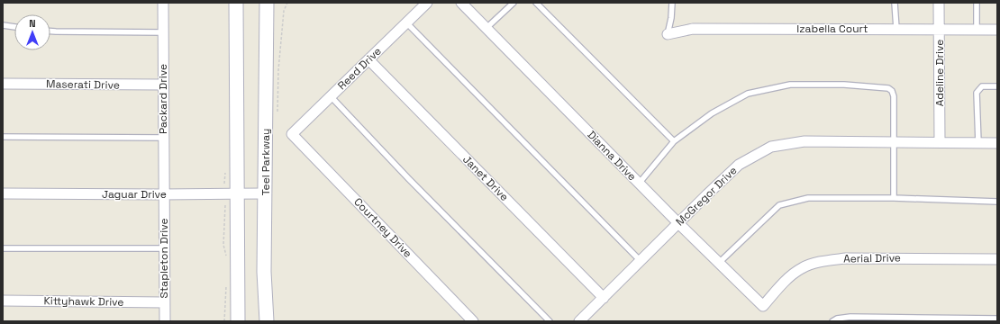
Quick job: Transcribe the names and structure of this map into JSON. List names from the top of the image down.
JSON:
{
  "streets": {
    "main road": ["Teel Parkway"],
    "street": [
      "Izabella Court",
      "Reed Drive",
      "Adeline Drive",
      "Maserati Drive",
      "Packard Drive",
      "Dianna Drive",
      "Janet Drive",
      "Jaguar Drive",
      "McGregor Drive",
      "Courtney Drive",
      "Stapleton Drive",
      "Aerial Drive",
      "Kittyhawk Drive"
    ]
  },
  "crossings": [
    ["Izabella Court", "Adeline Drive"],
    ["Reed Drive", "Janet Drive"],
    ["Reed Drive", "Courtney Drive"],
    ["Adeline Drive", "McGregor Drive"],
    ["Maserati Drive", "Packard Drive"],
    ["Packard Drive", "Jaguar Drive"],
    ["Packard Drive", "Stapleton Drive"],
    ["Dianna Drive", "McGregor Drive"],
    ["Dianna Drive", "Aerial Drive"],
    ["Teel Parkway", "Jaguar Drive"],
    ["Janet Drive", "McGregor Drive"],
    ["Jaguar Drive", "Stapleton Drive"],
    ["Stapleton Drive", "Kittyhawk Drive"]
  ],
  "north": "top"
}
